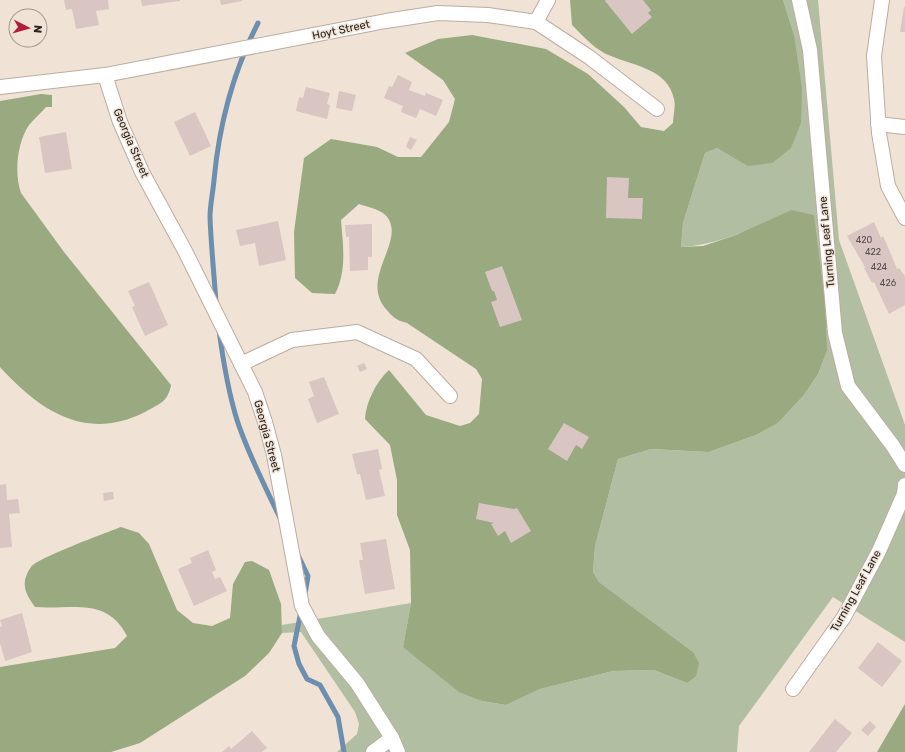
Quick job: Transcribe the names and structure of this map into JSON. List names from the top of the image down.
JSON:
{
  "streets": {
    "street": ["Hoyt Street", "Georgia Street", "Turning Leaf Lane"]
  },
  "crossings": [
    ["Hoyt Street", "Georgia Street"]
  ],
  "house_numbers": [
    "420",
    "422",
    "424",
    "426"
  ],
  "north": "right"
}
